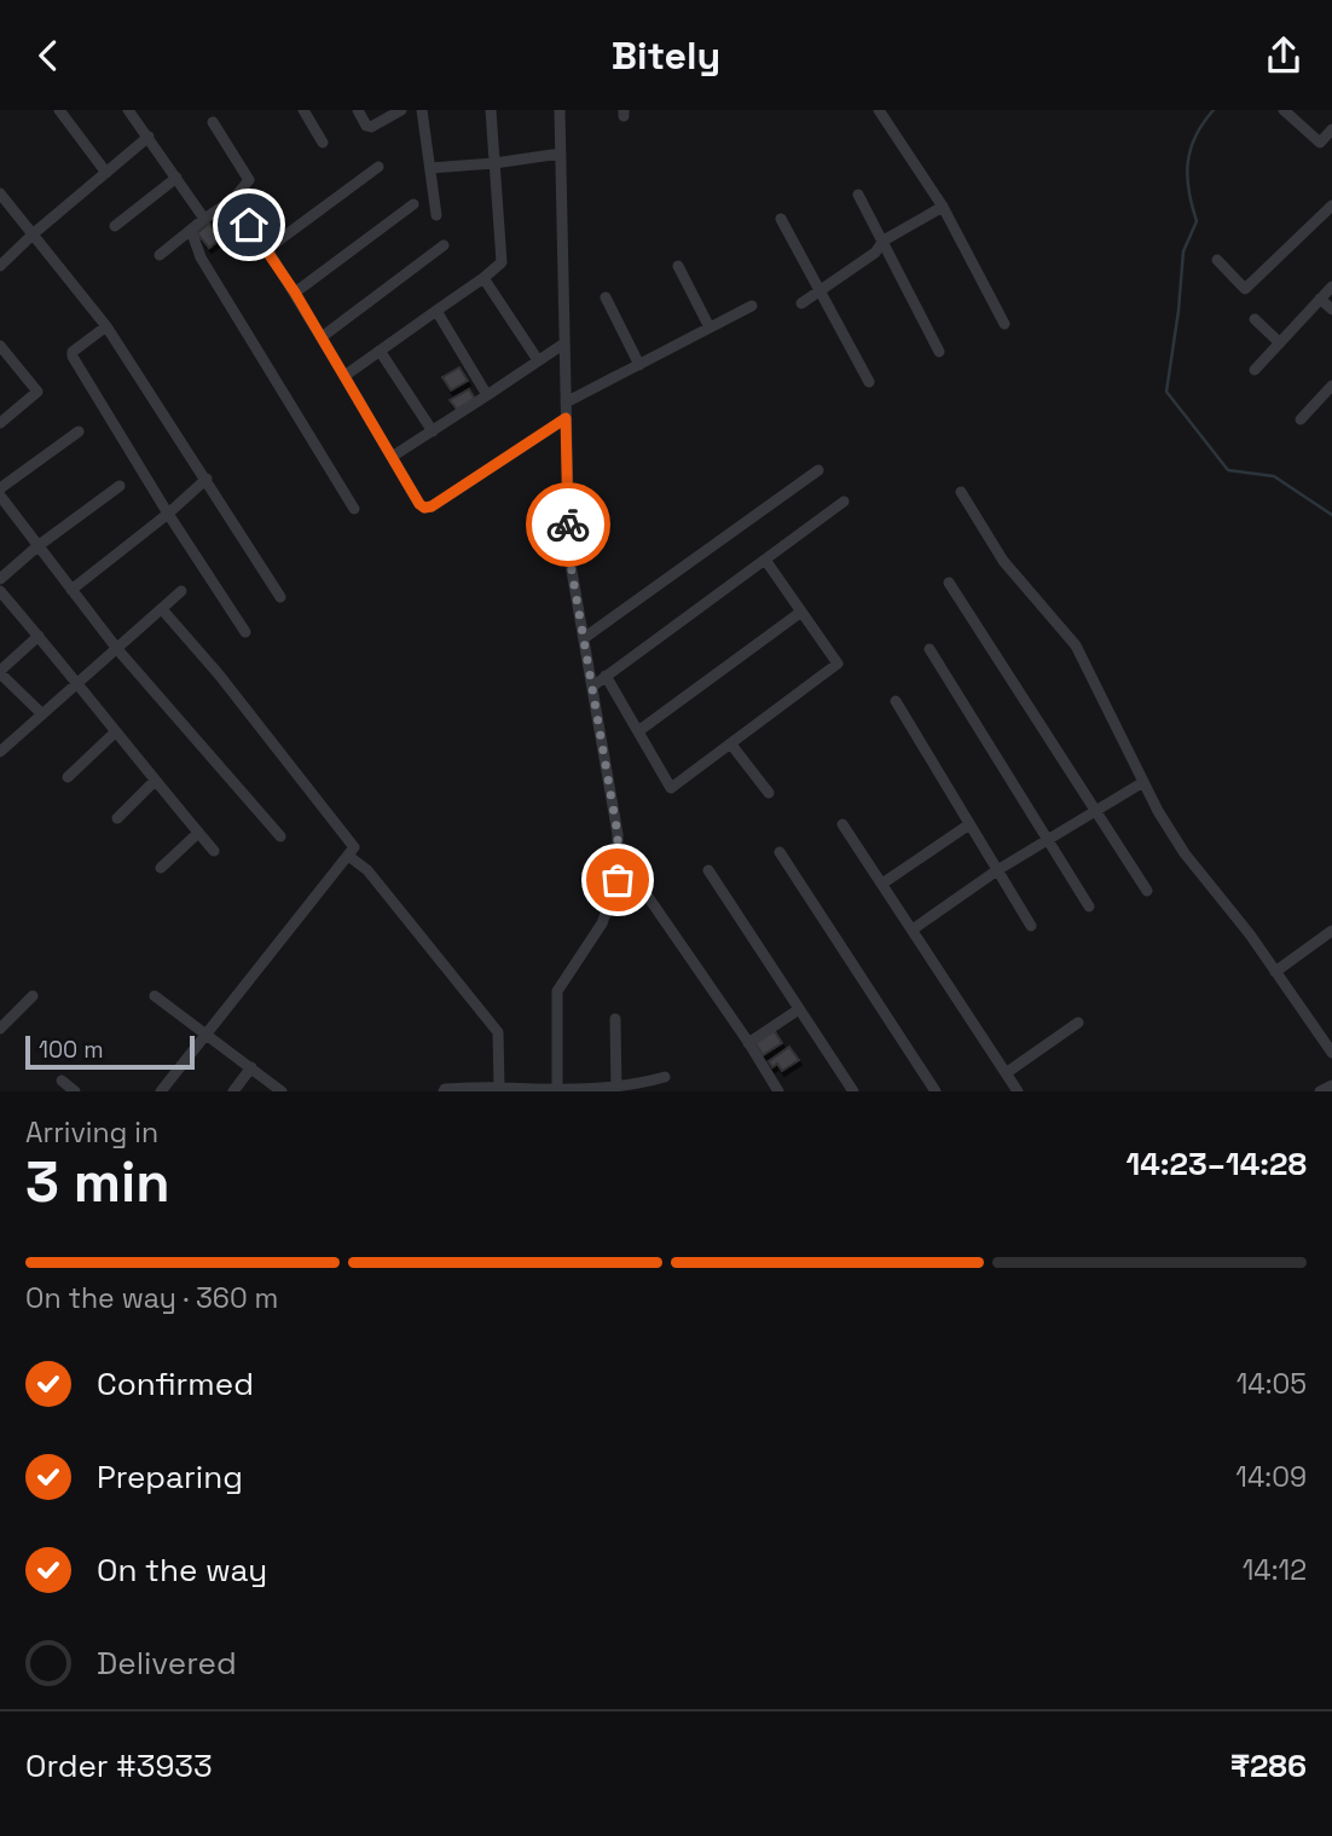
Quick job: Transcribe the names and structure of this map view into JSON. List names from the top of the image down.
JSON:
{
  "scale_bar": "100 m",
  "page": {
    "header": "Bitely",
    "scale": "100 m",
    "heading": ["3 min", "Arriving in", "14:23–14:28"],
    "panel": ["Order #3933", "₹286"],
    "bar": "On the way · 360 m",
    "list": [
      ["Confirmed", "14:05"],
      ["Preparing", "14:09"],
      ["On the way", "14:12"],
      "Delivered"
    ]
  }
}
